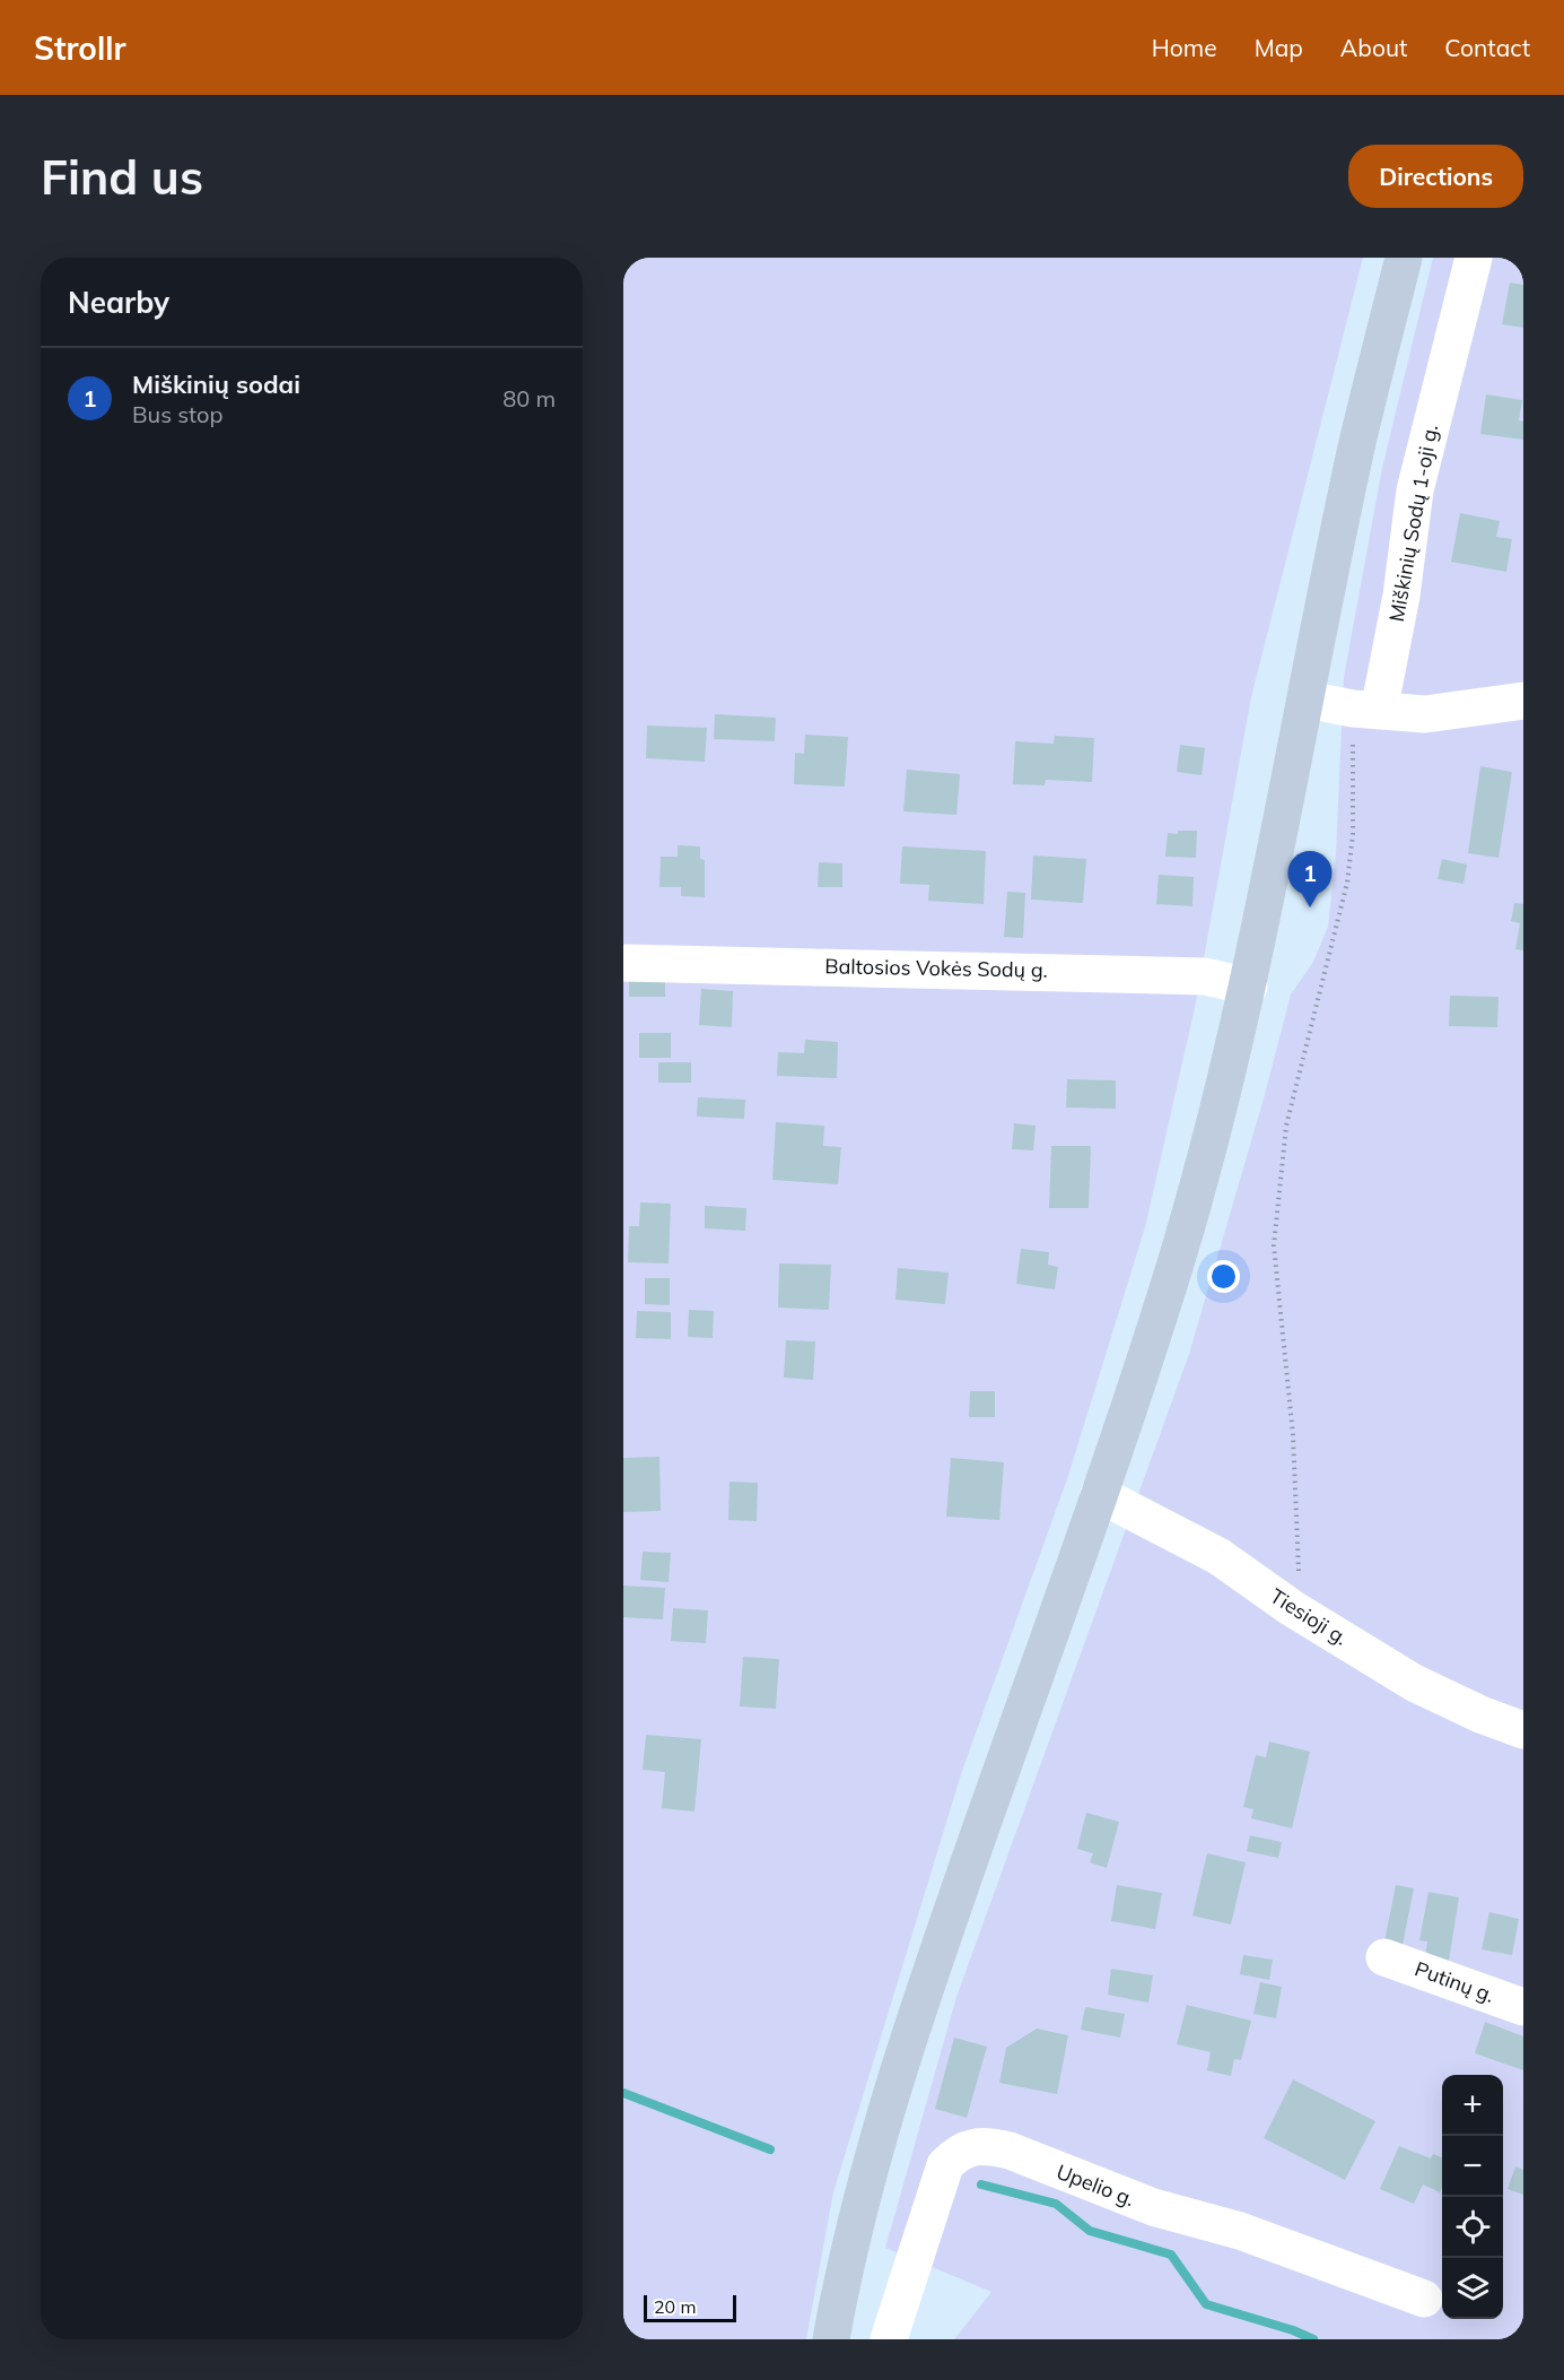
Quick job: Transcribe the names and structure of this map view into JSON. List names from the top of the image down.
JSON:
{
  "streets": {
    "street": [
      "Miškinių Sodų 1-oji g.",
      "Baltosios Vokės Sodų g.",
      "Tiesioji g.",
      "Putinų g.",
      "Upelio g."
    ]
  },
  "scale_bar": "20 m",
  "page": {
    "header": "Strollr",
    "nav": [
      "Home",
      "Map",
      "About",
      "Contact"
    ],
    "buttons": "Directions",
    "title": "Find us",
    "heading": "Nearby",
    "list": [
      {
        "mark": "1",
        "name": "Miškinių sodai",
        "note": "Bus stop",
        "value": "80 m"
      }
    ],
    "pins": "1",
    "map_buttons": ["+", "−"],
    "scale": "20 m"
  }
}
